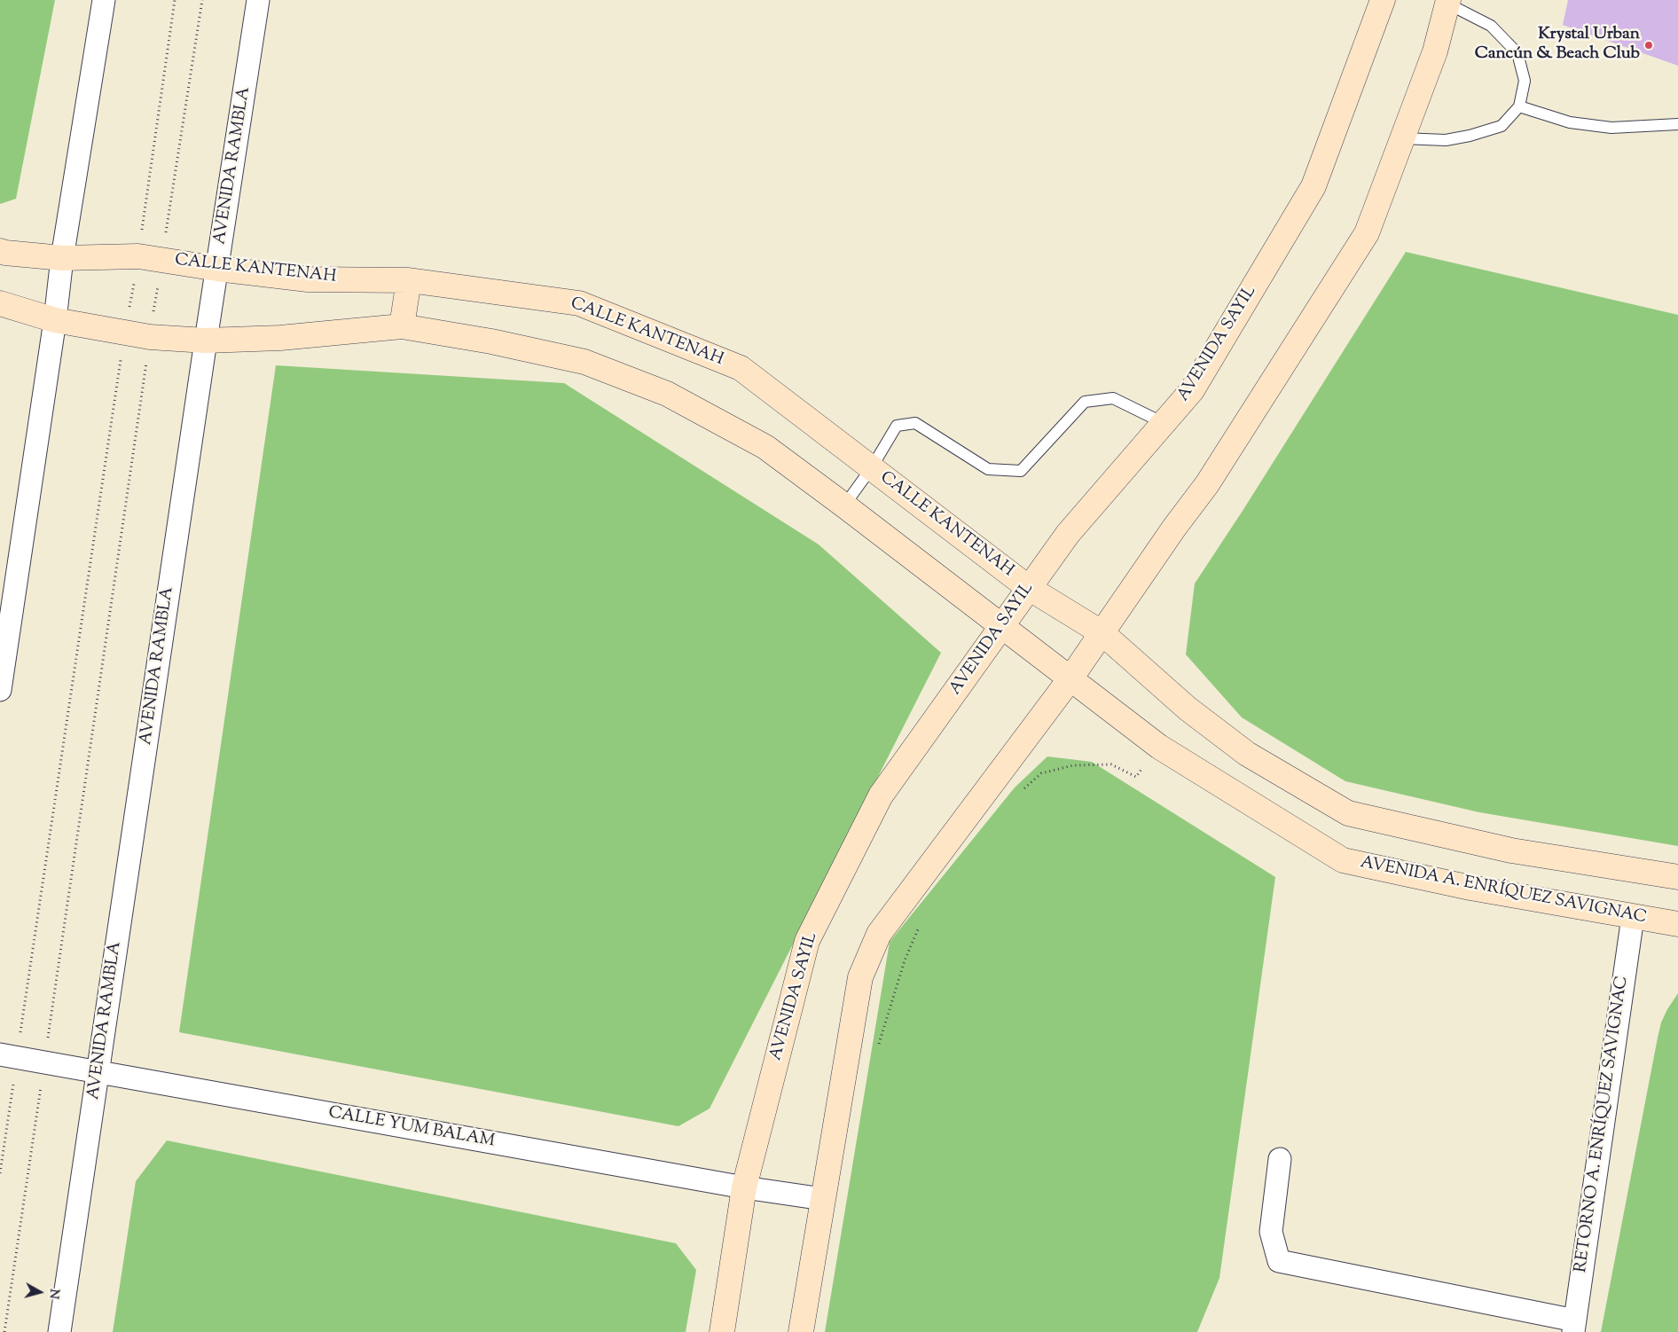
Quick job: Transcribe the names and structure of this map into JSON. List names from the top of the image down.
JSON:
{
  "streets": {
    "street": [
      "AVENIDA RAMBLA",
      "CALLE KANTENAH",
      "AVENIDA SAYIL",
      "AVENIDA A. ENRÍQUEZ SAVIGNAC",
      "RETORNO A. ENRÍQUEZ SAVIGNAC",
      "CALLE YUM BALAM"
    ]
  },
  "crossings": [
    ["AVENIDA RAMBLA", "CALLE KANTENAH"],
    ["AVENIDA RAMBLA", "CALLE YUM BALAM"],
    ["CALLE KANTENAH", "AVENIDA SAYIL"],
    ["AVENIDA SAYIL", "AVENIDA A. ENRÍQUEZ SAVIGNAC"],
    ["AVENIDA SAYIL", "CALLE YUM BALAM"],
    ["AVENIDA A. ENRÍQUEZ SAVIGNAC", "RETORNO A. ENRÍQUEZ SAVIGNAC"]
  ],
  "places": ["Krystal Urban Cancún & Beach Club"],
  "north": "right"
}
